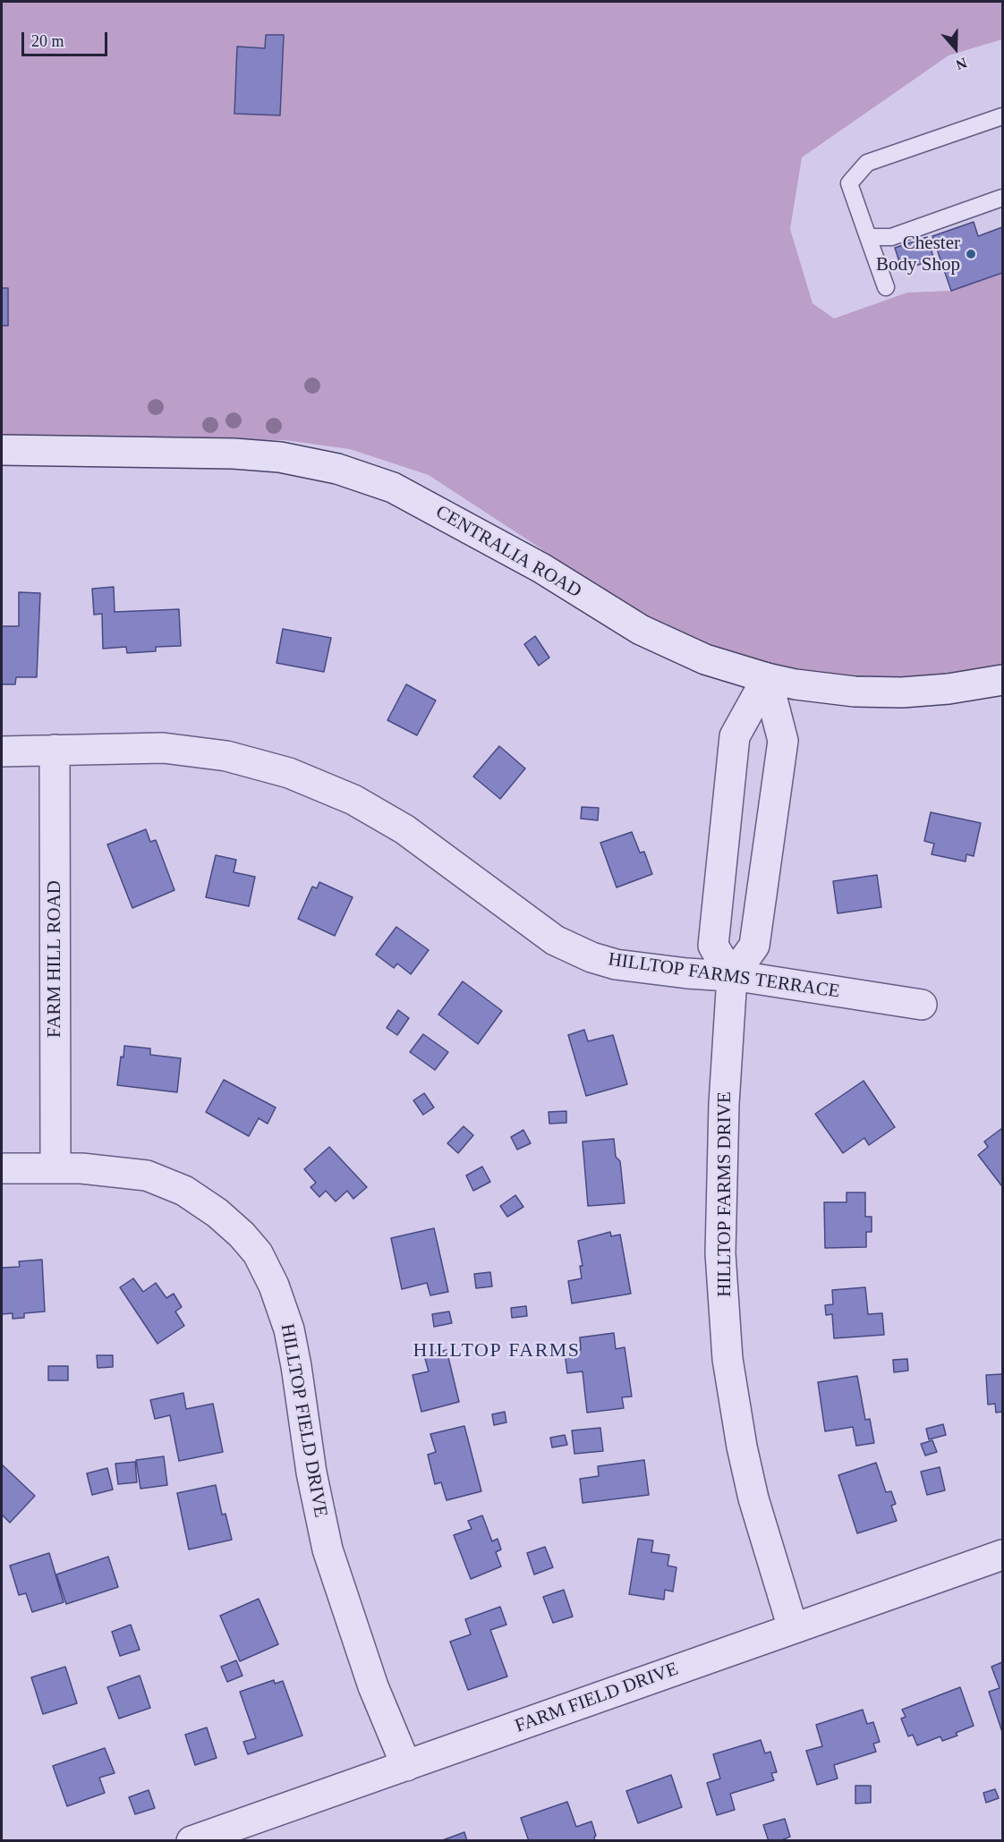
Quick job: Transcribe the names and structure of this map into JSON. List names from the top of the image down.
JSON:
{
  "streets": {
    "street": [
      "CENTRALIA ROAD",
      "FARM HILL ROAD",
      "HILLTOP FARMS TERRACE",
      "HILLTOP FARMS DRIVE",
      "HILLTOP FIELD DRIVE",
      "FARM FIELD DRIVE"
    ]
  },
  "crossings": [
    ["FARM HILL ROAD", "HILLTOP FARMS TERRACE"],
    ["FARM HILL ROAD", "HILLTOP FIELD DRIVE"],
    ["HILLTOP FARMS TERRACE", "HILLTOP FARMS DRIVE"],
    ["HILLTOP FARMS DRIVE", "FARM FIELD DRIVE"],
    ["HILLTOP FIELD DRIVE", "FARM FIELD DRIVE"]
  ],
  "districts": ["HILLTOP FARMS"],
  "places": ["Chester Body Shop"],
  "scale_bar": "20 m",
  "north": "bottom"
}
